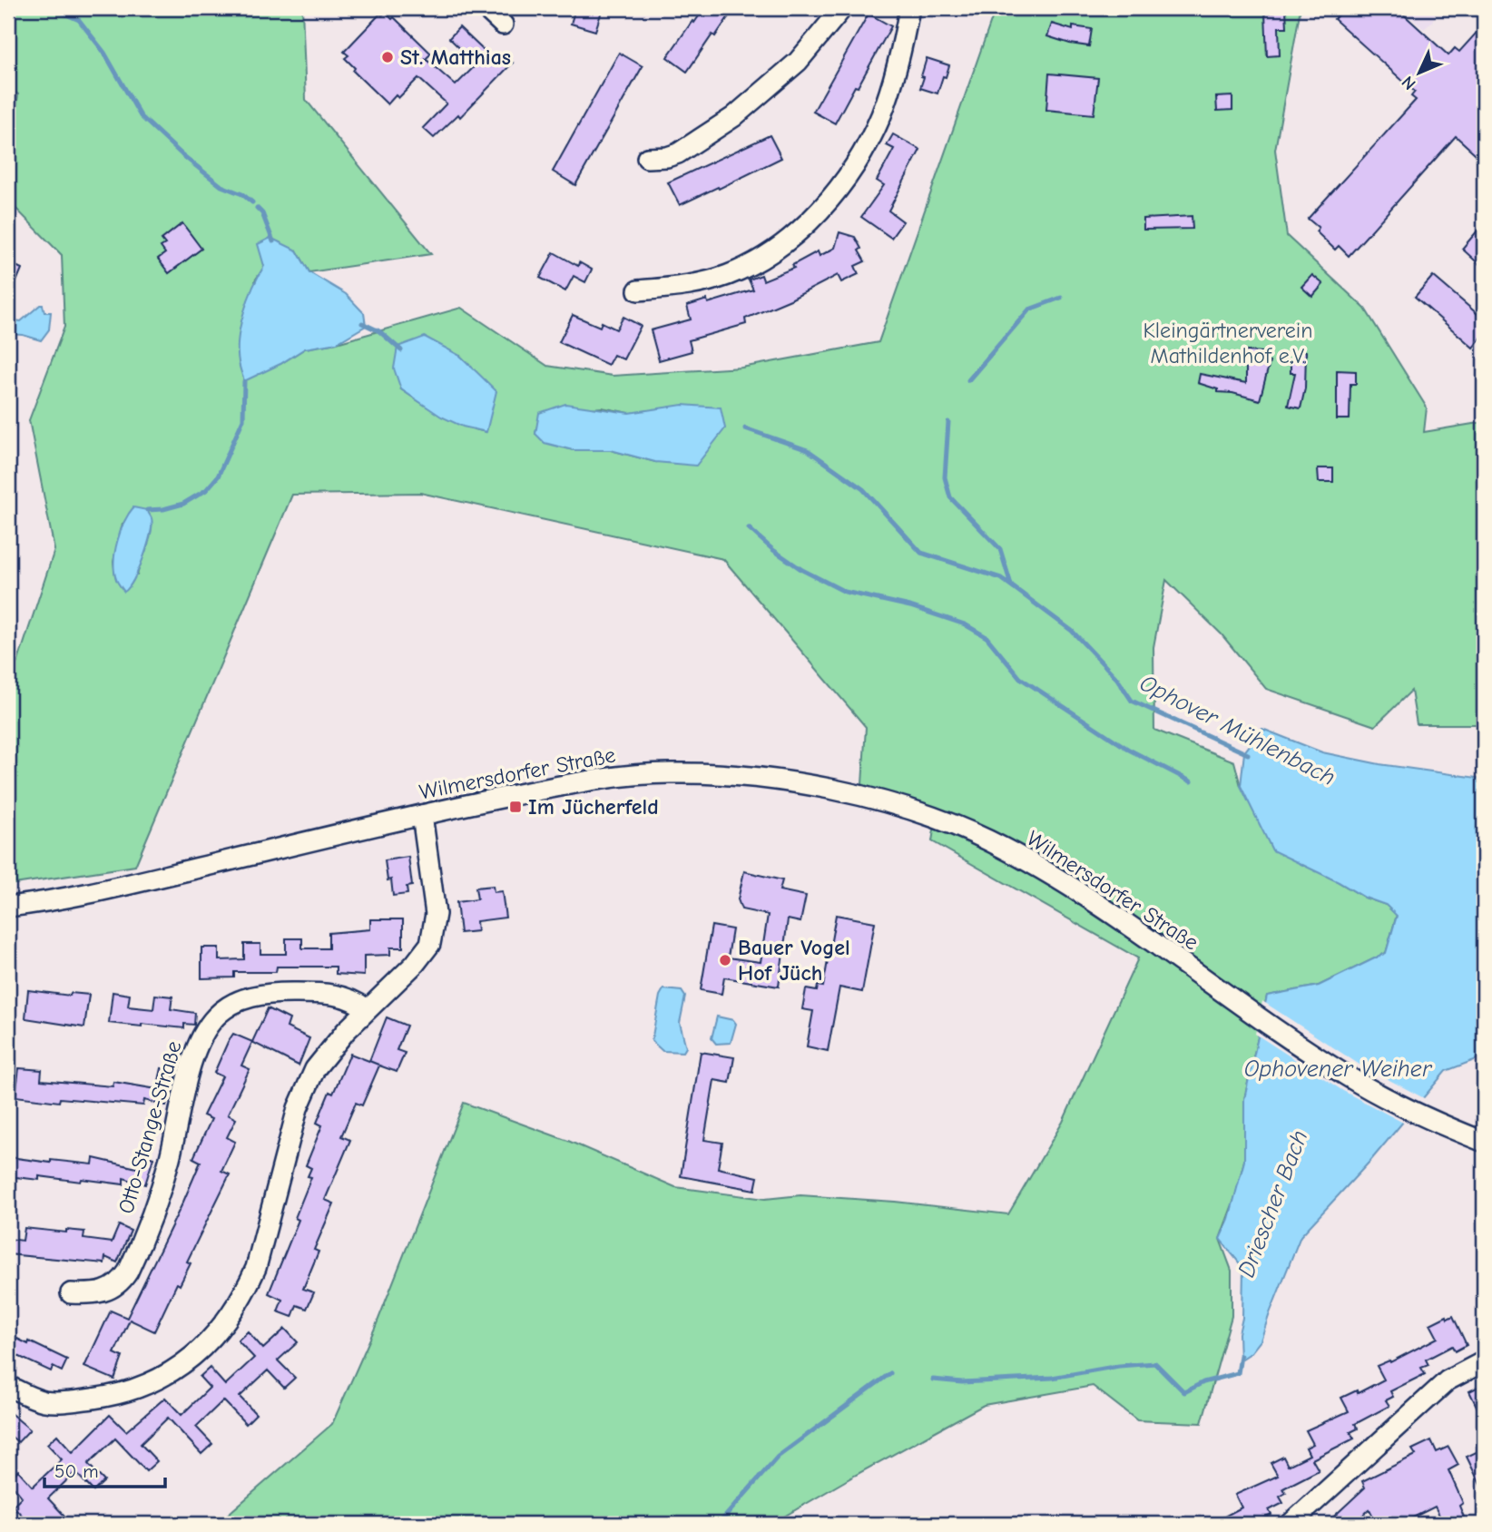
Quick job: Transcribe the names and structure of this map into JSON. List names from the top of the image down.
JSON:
{
  "streets": {
    "street": ["Wilmersdorfer Straße", "Otto-Stange-Straße"]
  },
  "water": ["Ophover Mühlenbach", "Ophovener Weiher", "Driescher Bach"],
  "parks": ["Kleingärtnerverein Mathildenhof e.V."],
  "places": {
    "other": ["St. Matthias", "Bauer Vogel Hof Jüch"],
    "transit": ["Im Jücherfeld"]
  },
  "scale_bar": "50 m",
  "north": "bottom left"
}
